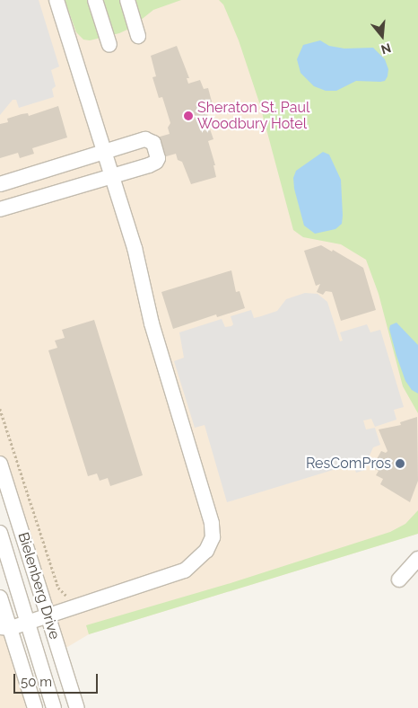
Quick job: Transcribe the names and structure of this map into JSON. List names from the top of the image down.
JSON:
{
  "streets": {
    "street": ["Bielenberg Drive"]
  },
  "places": ["Sheraton St. Paul Woodbury Hotel", "ResComPros"],
  "scale_bar": "50 m",
  "north": "bottom"
}
